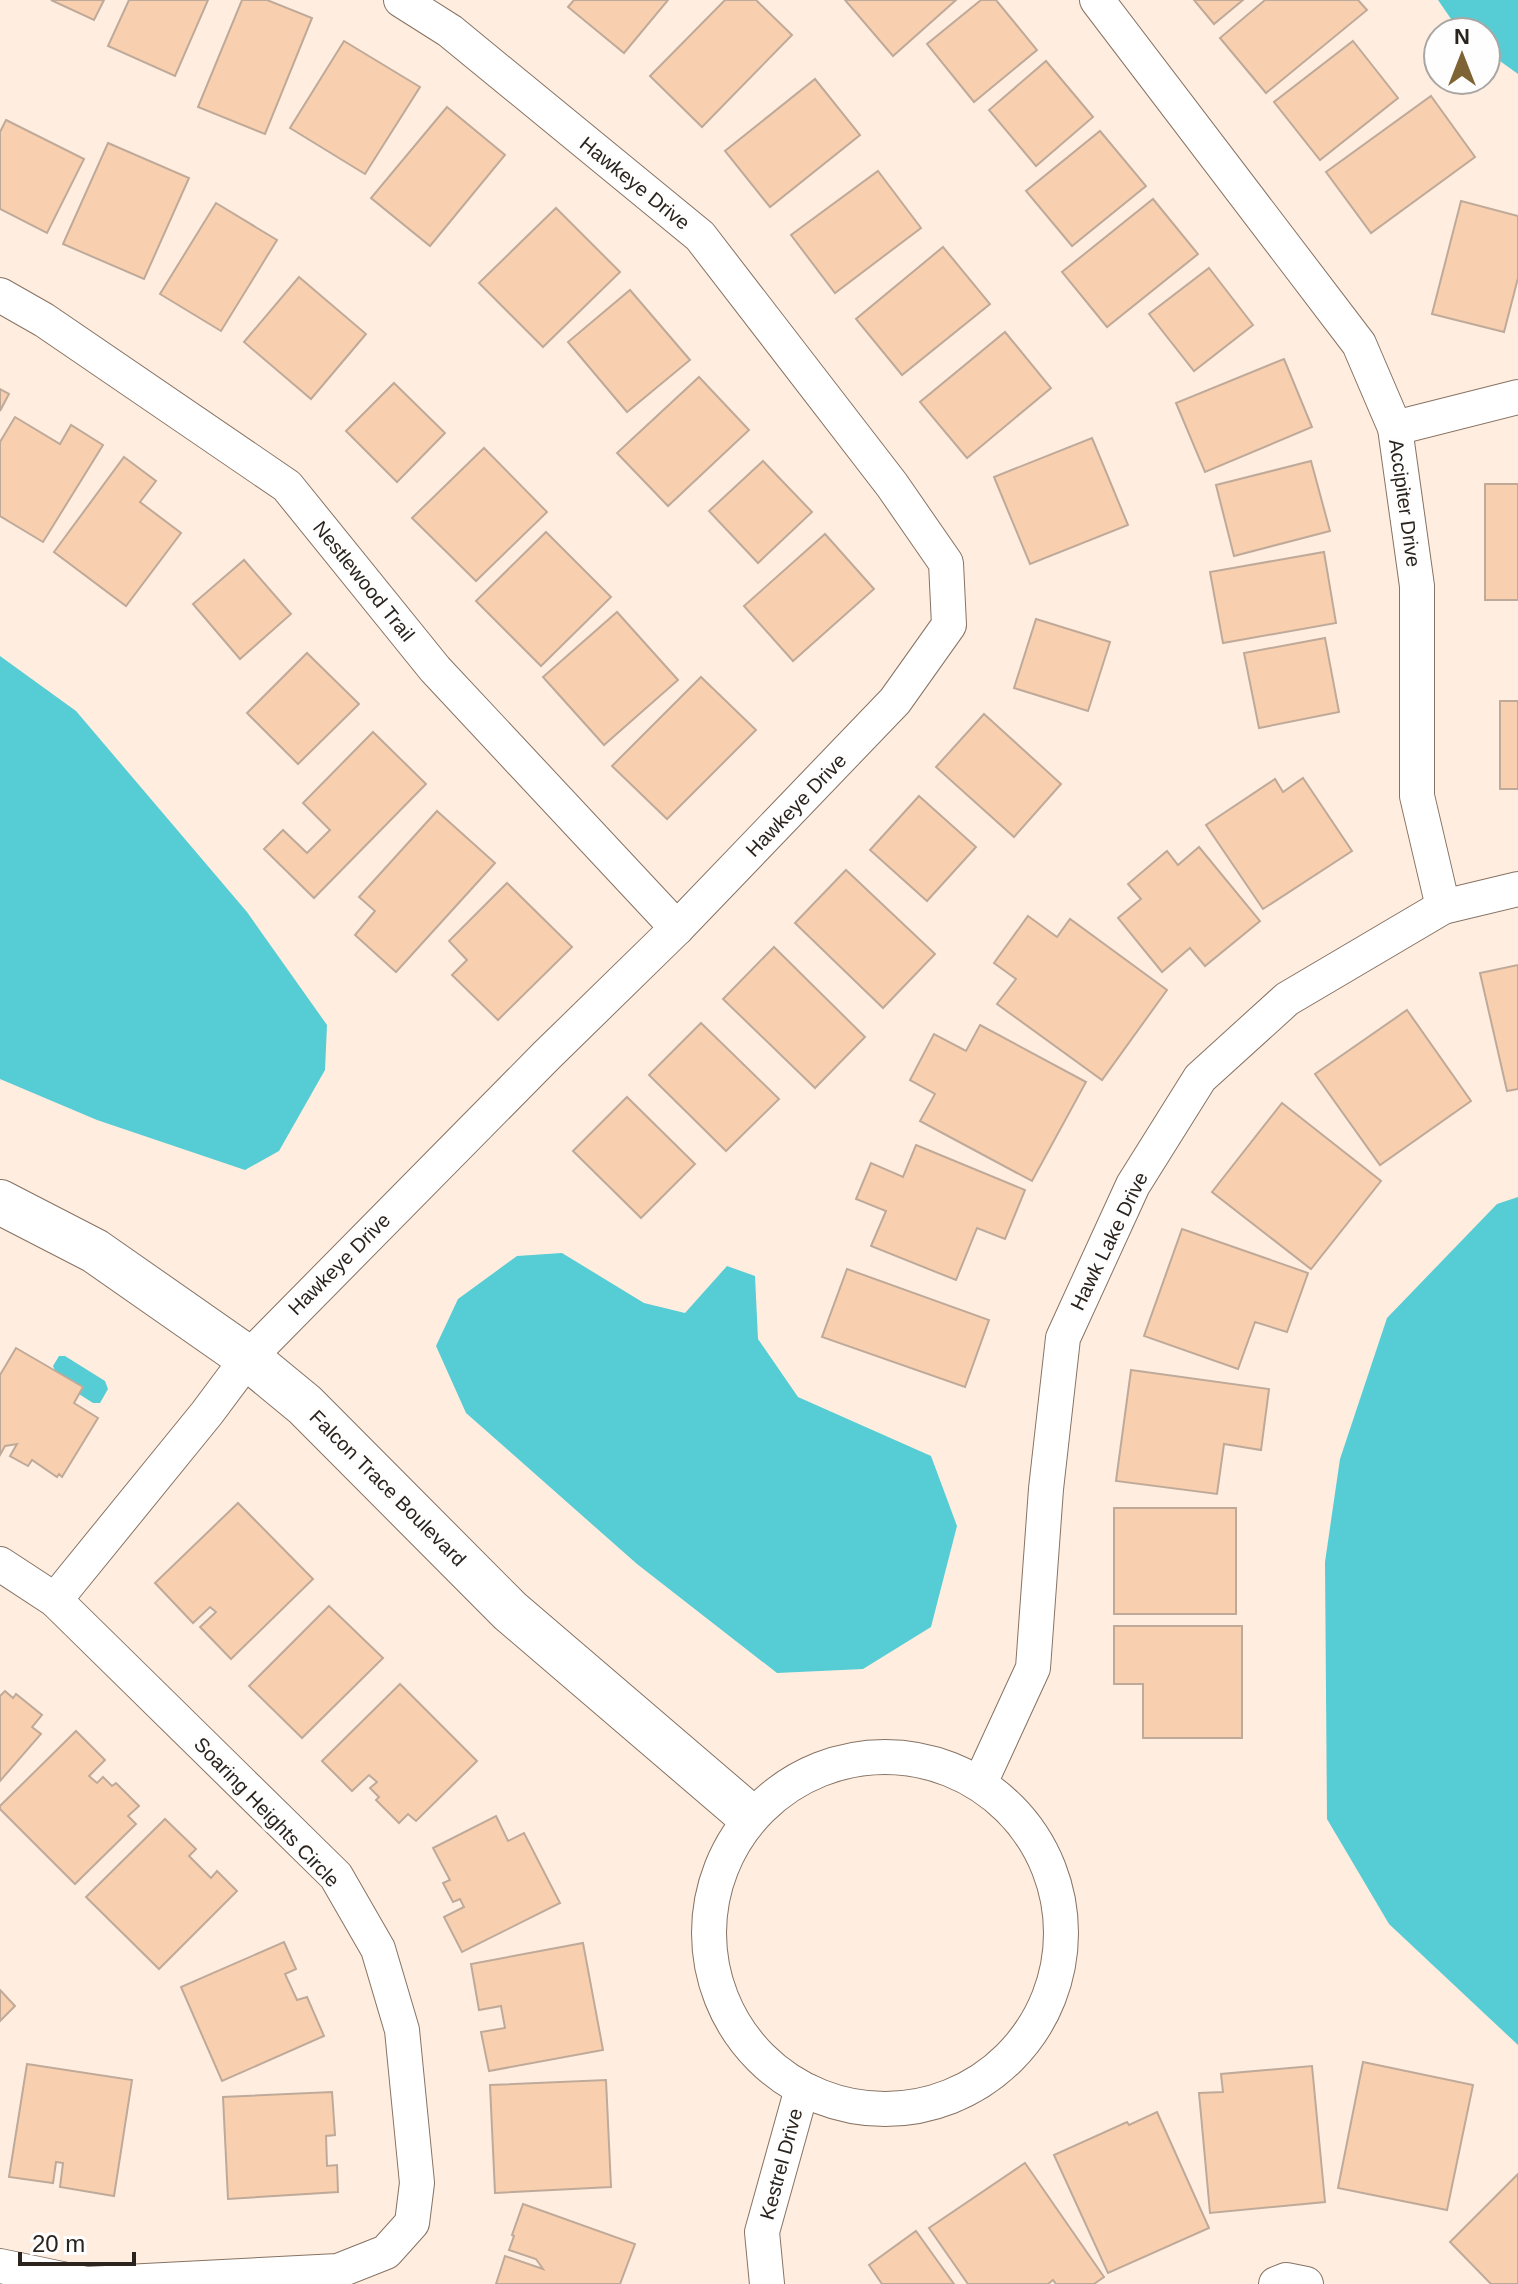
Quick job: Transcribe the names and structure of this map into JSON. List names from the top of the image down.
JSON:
{
  "streets": {
    "street": [
      "Hawkeye Drive",
      "Accipiter Drive",
      "Nestlewood Trail",
      "Hawk Lake Drive",
      "Falcon Trace Boulevard",
      "Soaring Heights Circle",
      "Kestrel Drive"
    ]
  },
  "crossings": [
    ["Hawkeye Drive", "Nestlewood Trail"],
    ["Hawkeye Drive", "Falcon Trace Boulevard"],
    ["Hawkeye Drive", "Soaring Heights Circle"],
    ["Accipiter Drive", "Hawk Lake Drive"]
  ],
  "scale_bar": "20 m",
  "north": "top"
}
